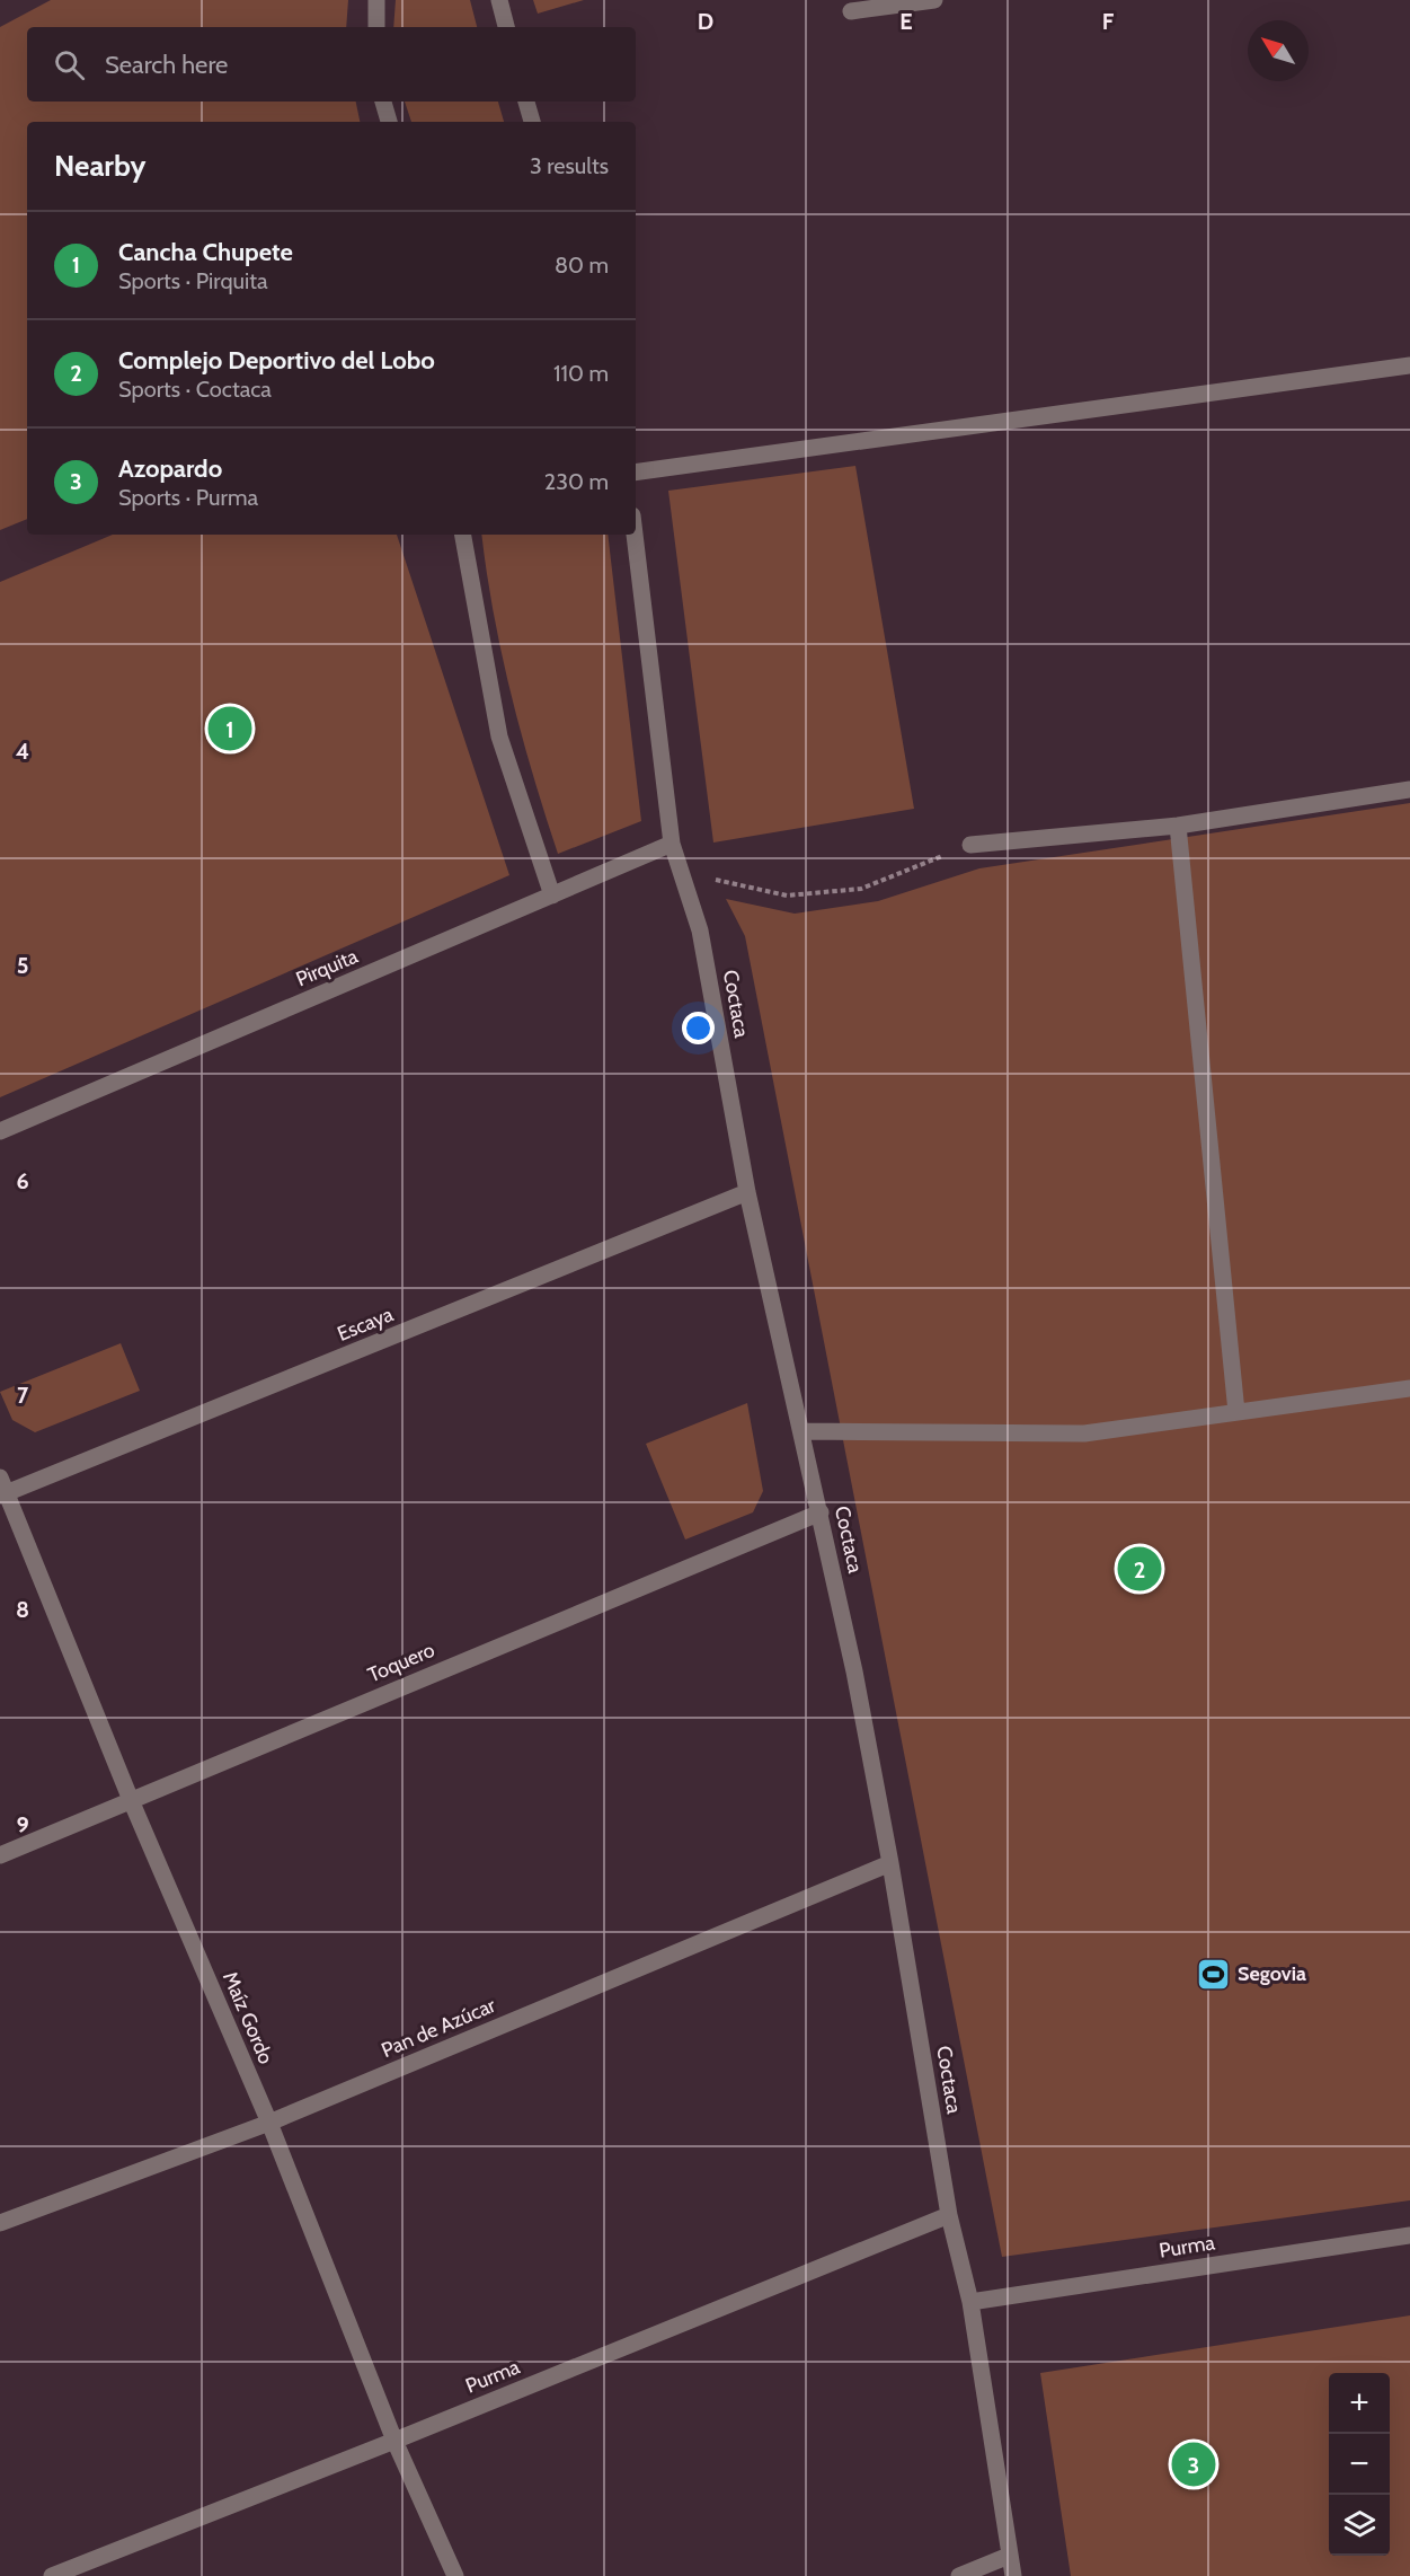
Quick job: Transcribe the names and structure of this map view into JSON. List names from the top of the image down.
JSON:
{
  "streets": {
    "street": [
      "Pirquita",
      "Coctaca",
      "Escaya",
      "Toquero",
      "Maíz Gordo",
      "Pan de Azúcar",
      "Purma"
    ]
  },
  "crossings": [
    ["Pirquita", "Coctaca"],
    ["Coctaca", "Escaya"],
    ["Coctaca", "Toquero"],
    ["Coctaca", "Pan de Azúcar"],
    ["Coctaca", "Purma"],
    ["Escaya", "Maíz Gordo"],
    ["Toquero", "Maíz Gordo"],
    ["Maíz Gordo", "Pan de Azúcar"],
    ["Maíz Gordo", "Purma"]
  ],
  "places": {
    "sports": ["Segovia"]
  },
  "north": "top left",
  "page": {
    "search": "Search here",
    "heading": ["Nearby", "3 results"],
    "list": [
      {
        "mark": "1",
        "name": "Cancha Chupete",
        "note": "Sports · Pirquita",
        "value": "80 m"
      },
      {
        "mark": "2",
        "name": "Complejo Deportivo del Lobo",
        "note": "Sports · Coctaca",
        "value": "110 m"
      },
      {
        "mark": "3",
        "name": "Azopardo",
        "note": "Sports · Purma",
        "value": "230 m"
      }
    ],
    "pins": ["1", "2", "3"],
    "map_buttons": ["+", "−"]
  },
  "grid": {
    "columns": ["D", "E", "F"],
    "rows": [
      "4",
      "5",
      "6",
      "7",
      "8",
      "9"
    ]
  }
}
